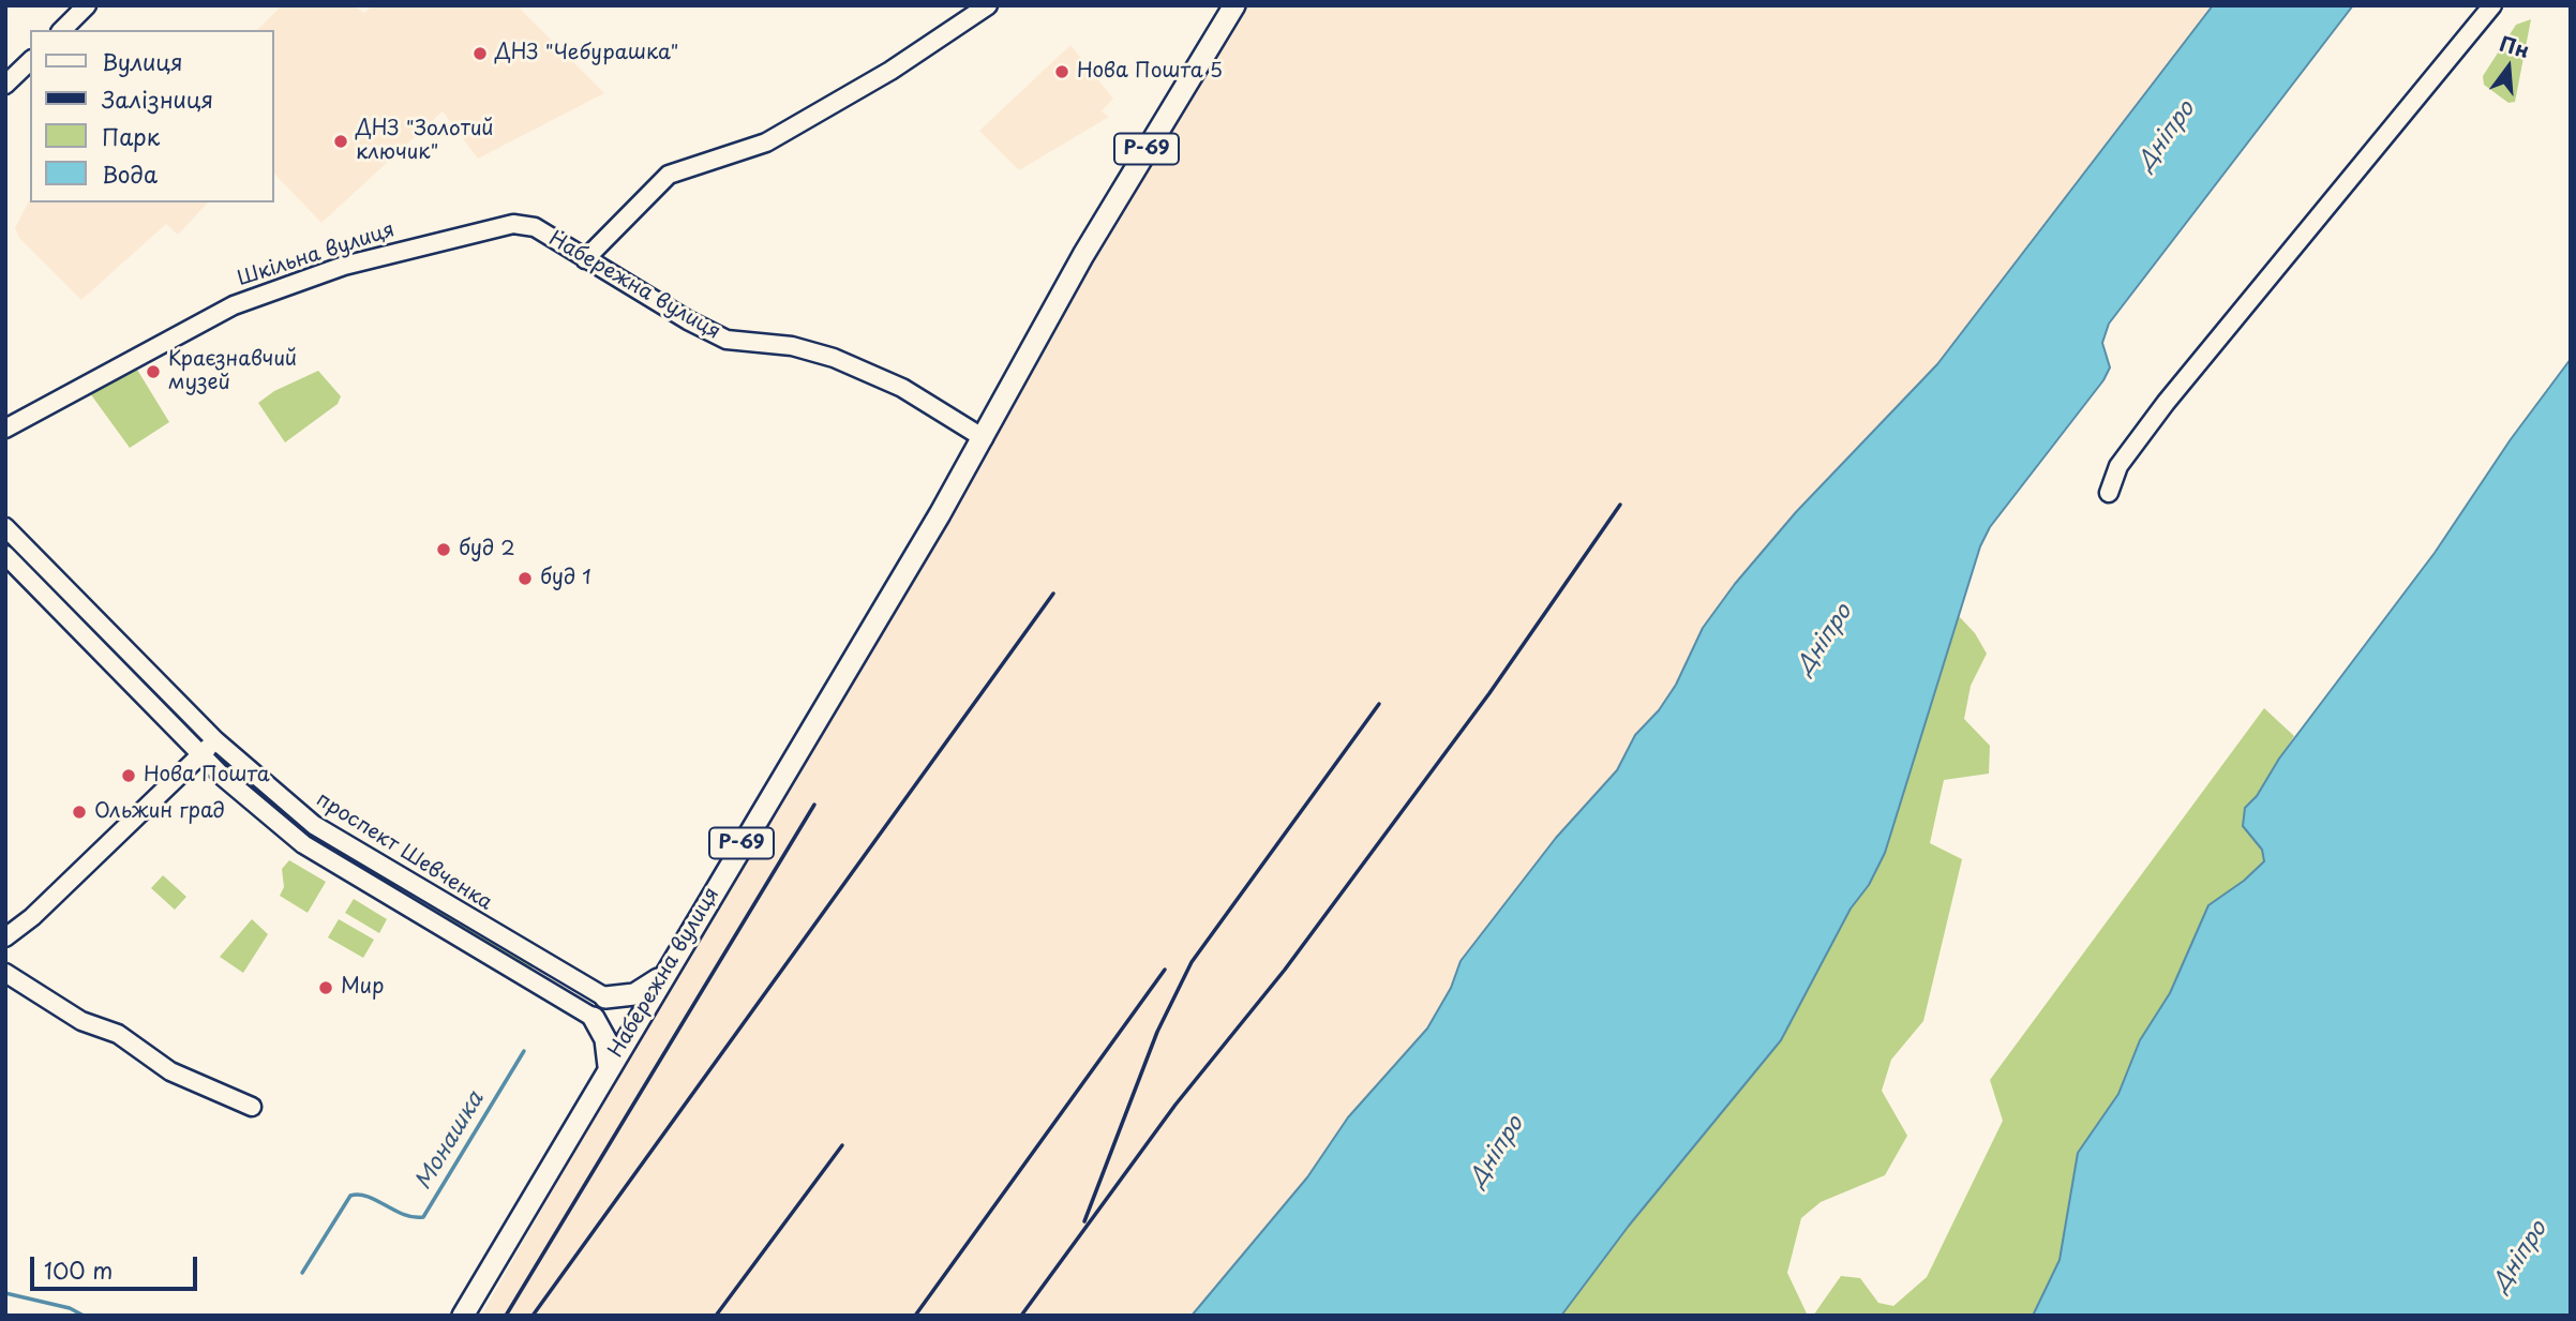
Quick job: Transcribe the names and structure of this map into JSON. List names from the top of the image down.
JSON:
{
  "streets": {
    "main road": ["Р-69", "Набережна вулиця"],
    "street": ["Шкільна вулиця", "проспект Шевченка"]
  },
  "crossings": [
    ["Шкільна вулиця", "Набережна вулиця"]
  ],
  "water": ["Дніпро", "Монашка"],
  "places": [
    "ДНЗ \"Чебурашка\"",
    "Нова Пошта 5",
    "ДНЗ \"Золотий ключик\"",
    "Краєзнавчий музей",
    "буд 2",
    "буд 1",
    "Нова Пошта",
    "Ольжин град",
    "Мир"
  ],
  "legend": [
    "Вулиця",
    "Залізниця",
    "Парк",
    "Вода"
  ],
  "scale_bar": "100 m",
  "north": "top"
}
